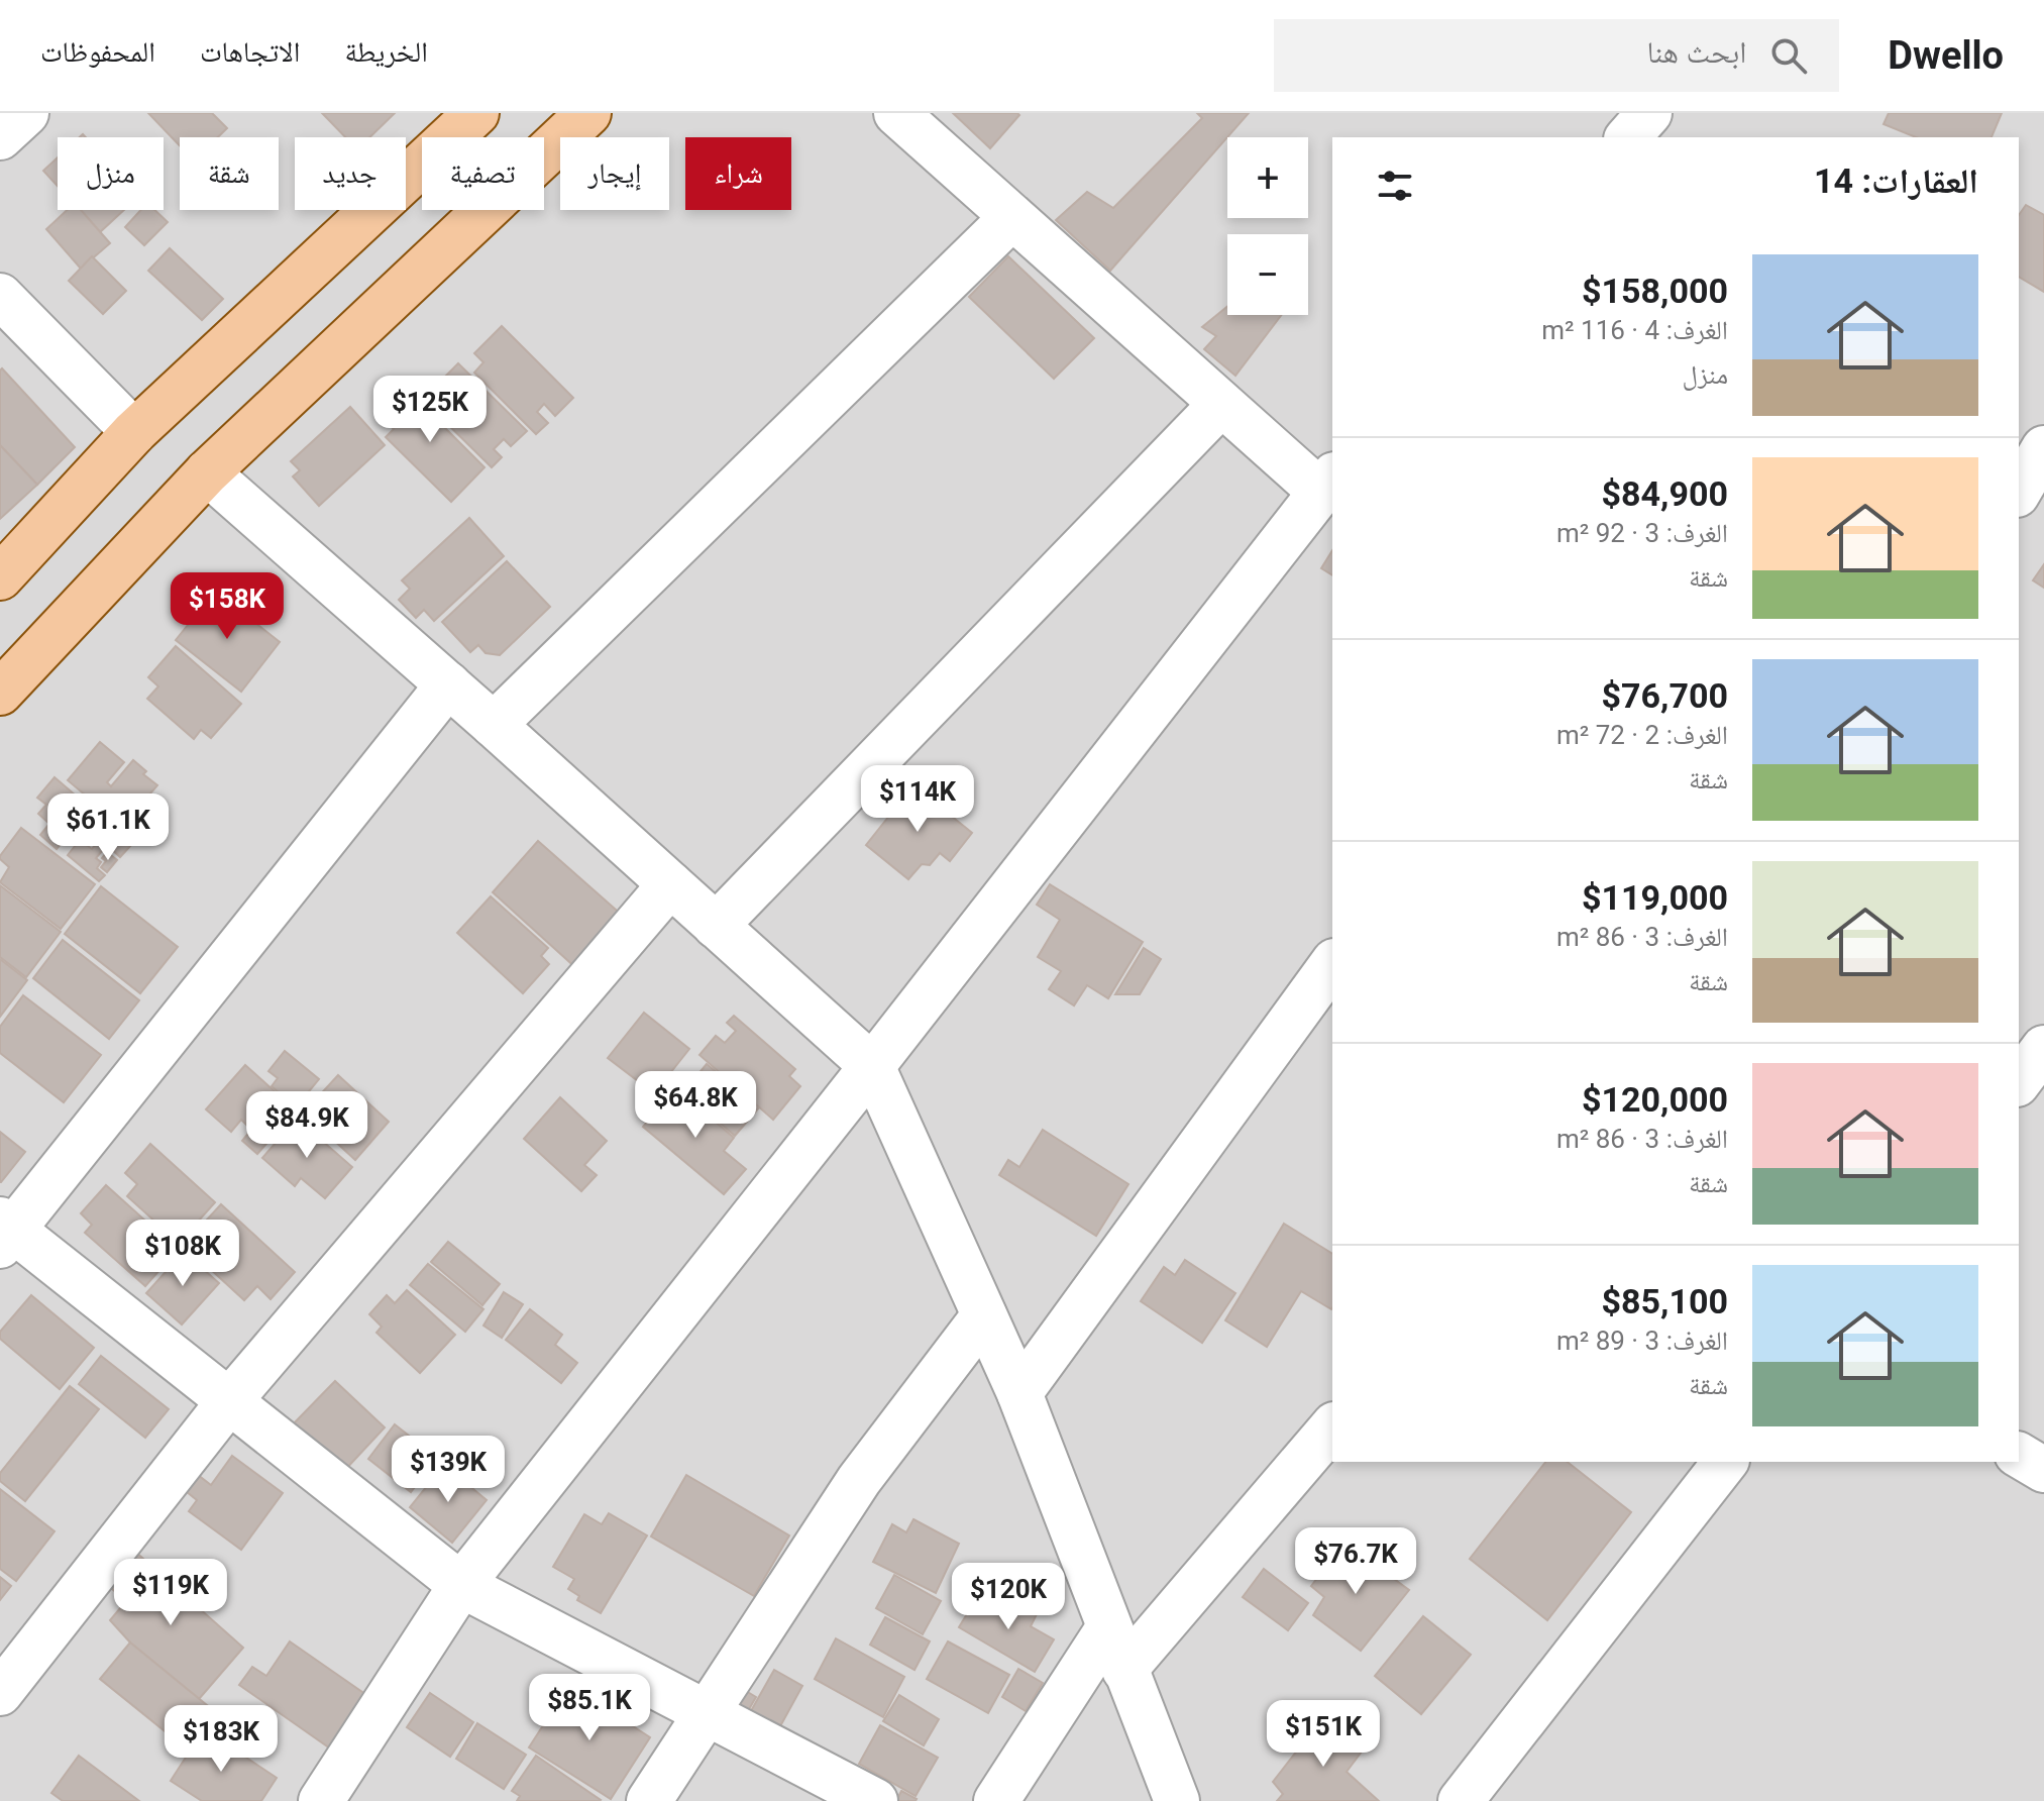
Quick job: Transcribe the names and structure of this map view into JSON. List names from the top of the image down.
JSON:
{
  "page": {
    "header": "Dwello",
    "search": "ابحث هنا",
    "nav": ["الخريطة", "الاتجاهات", "المحفوظات"],
    "map_buttons": ["+", "−"],
    "chip": [
      "شراء",
      "إيجار",
      "تصفية",
      "جديد",
      "شقة",
      "منزل"
    ],
    "heading": "العقارات: 14",
    "list": [
      {
        "name": "$158,000",
        "note": "الغرف: 4 · 116 m² · منزل"
      },
      {
        "name": "$84,900",
        "note": "الغرف: 3 · 92 m² · شقة"
      },
      {
        "name": "$76,700",
        "note": "الغرف: 2 · 72 m² · شقة"
      },
      {
        "name": "$119,000",
        "note": "الغرف: 3 · 86 m² · شقة"
      },
      {
        "name": "$120,000",
        "note": "الغرف: 3 · 86 m² · شقة"
      },
      {
        "name": "$85,100",
        "note": "الغرف: 3 · 89 m² · شقة"
      }
    ],
    "price": [
      "$125K",
      "$158K",
      "$114K",
      "$61.1K",
      "$64.8K",
      "$84.9K",
      "$108K",
      "$139K",
      "$76.7K",
      "$119K",
      "$120K",
      "$85.1K",
      "$151K",
      "$183K"
    ]
  }
}
